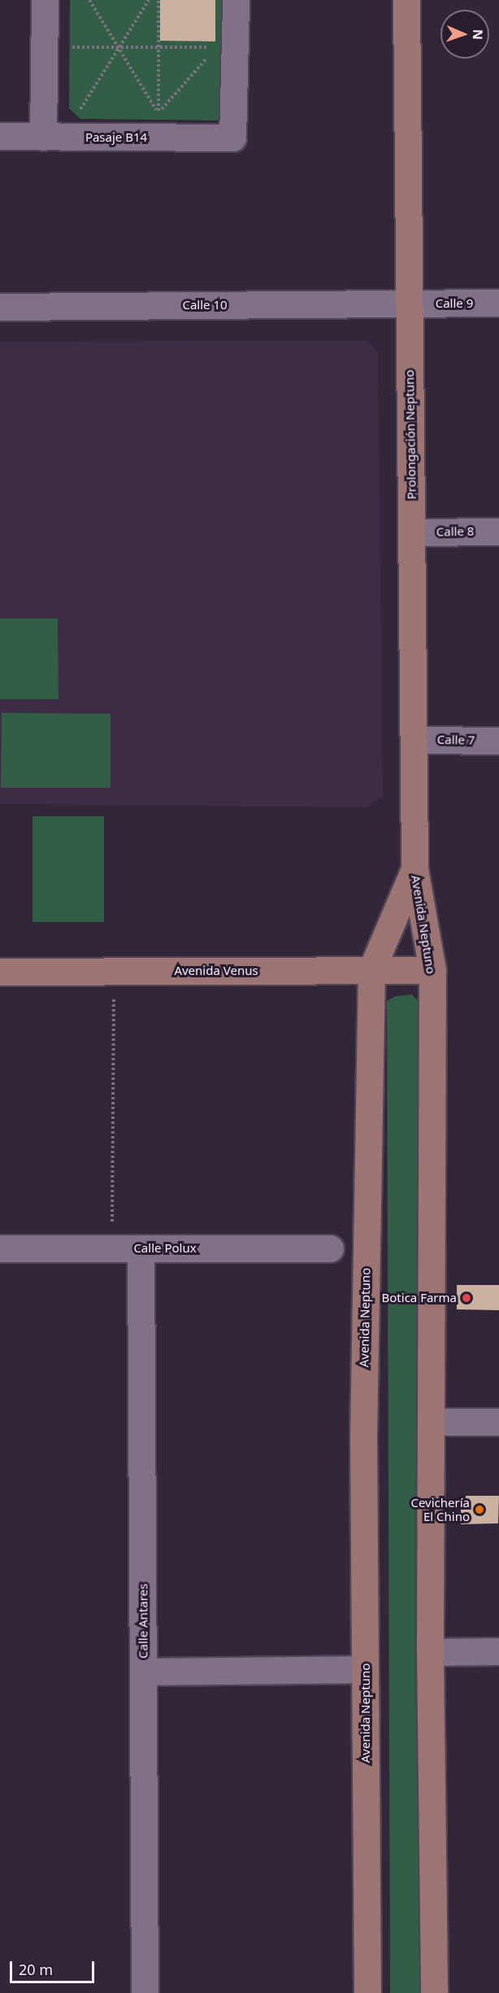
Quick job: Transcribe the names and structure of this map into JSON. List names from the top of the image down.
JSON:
{
  "streets": {
    "street": [
      "Pasaje B14",
      "Calle 9",
      "Calle 10",
      "Prolongación Neptuno",
      "Calle 8",
      "Calle 7",
      "Avenida Neptuno",
      "Avenida Venus",
      "Calle Polux",
      "Calle Antares"
    ]
  },
  "crossings": [
    ["Calle 9", "Calle 10"],
    ["Calle 9", "Prolongación Neptuno"],
    ["Calle 10", "Prolongación Neptuno"],
    ["Prolongación Neptuno", "Calle 8"],
    ["Prolongación Neptuno", "Calle 7"],
    ["Prolongación Neptuno", "Avenida Neptuno"],
    ["Avenida Neptuno", "Avenida Venus"],
    ["Calle Polux", "Calle Antares"]
  ],
  "places": ["Botica Farma", "Cevichería El Chino"],
  "scale_bar": "20 m",
  "north": "right"
}
